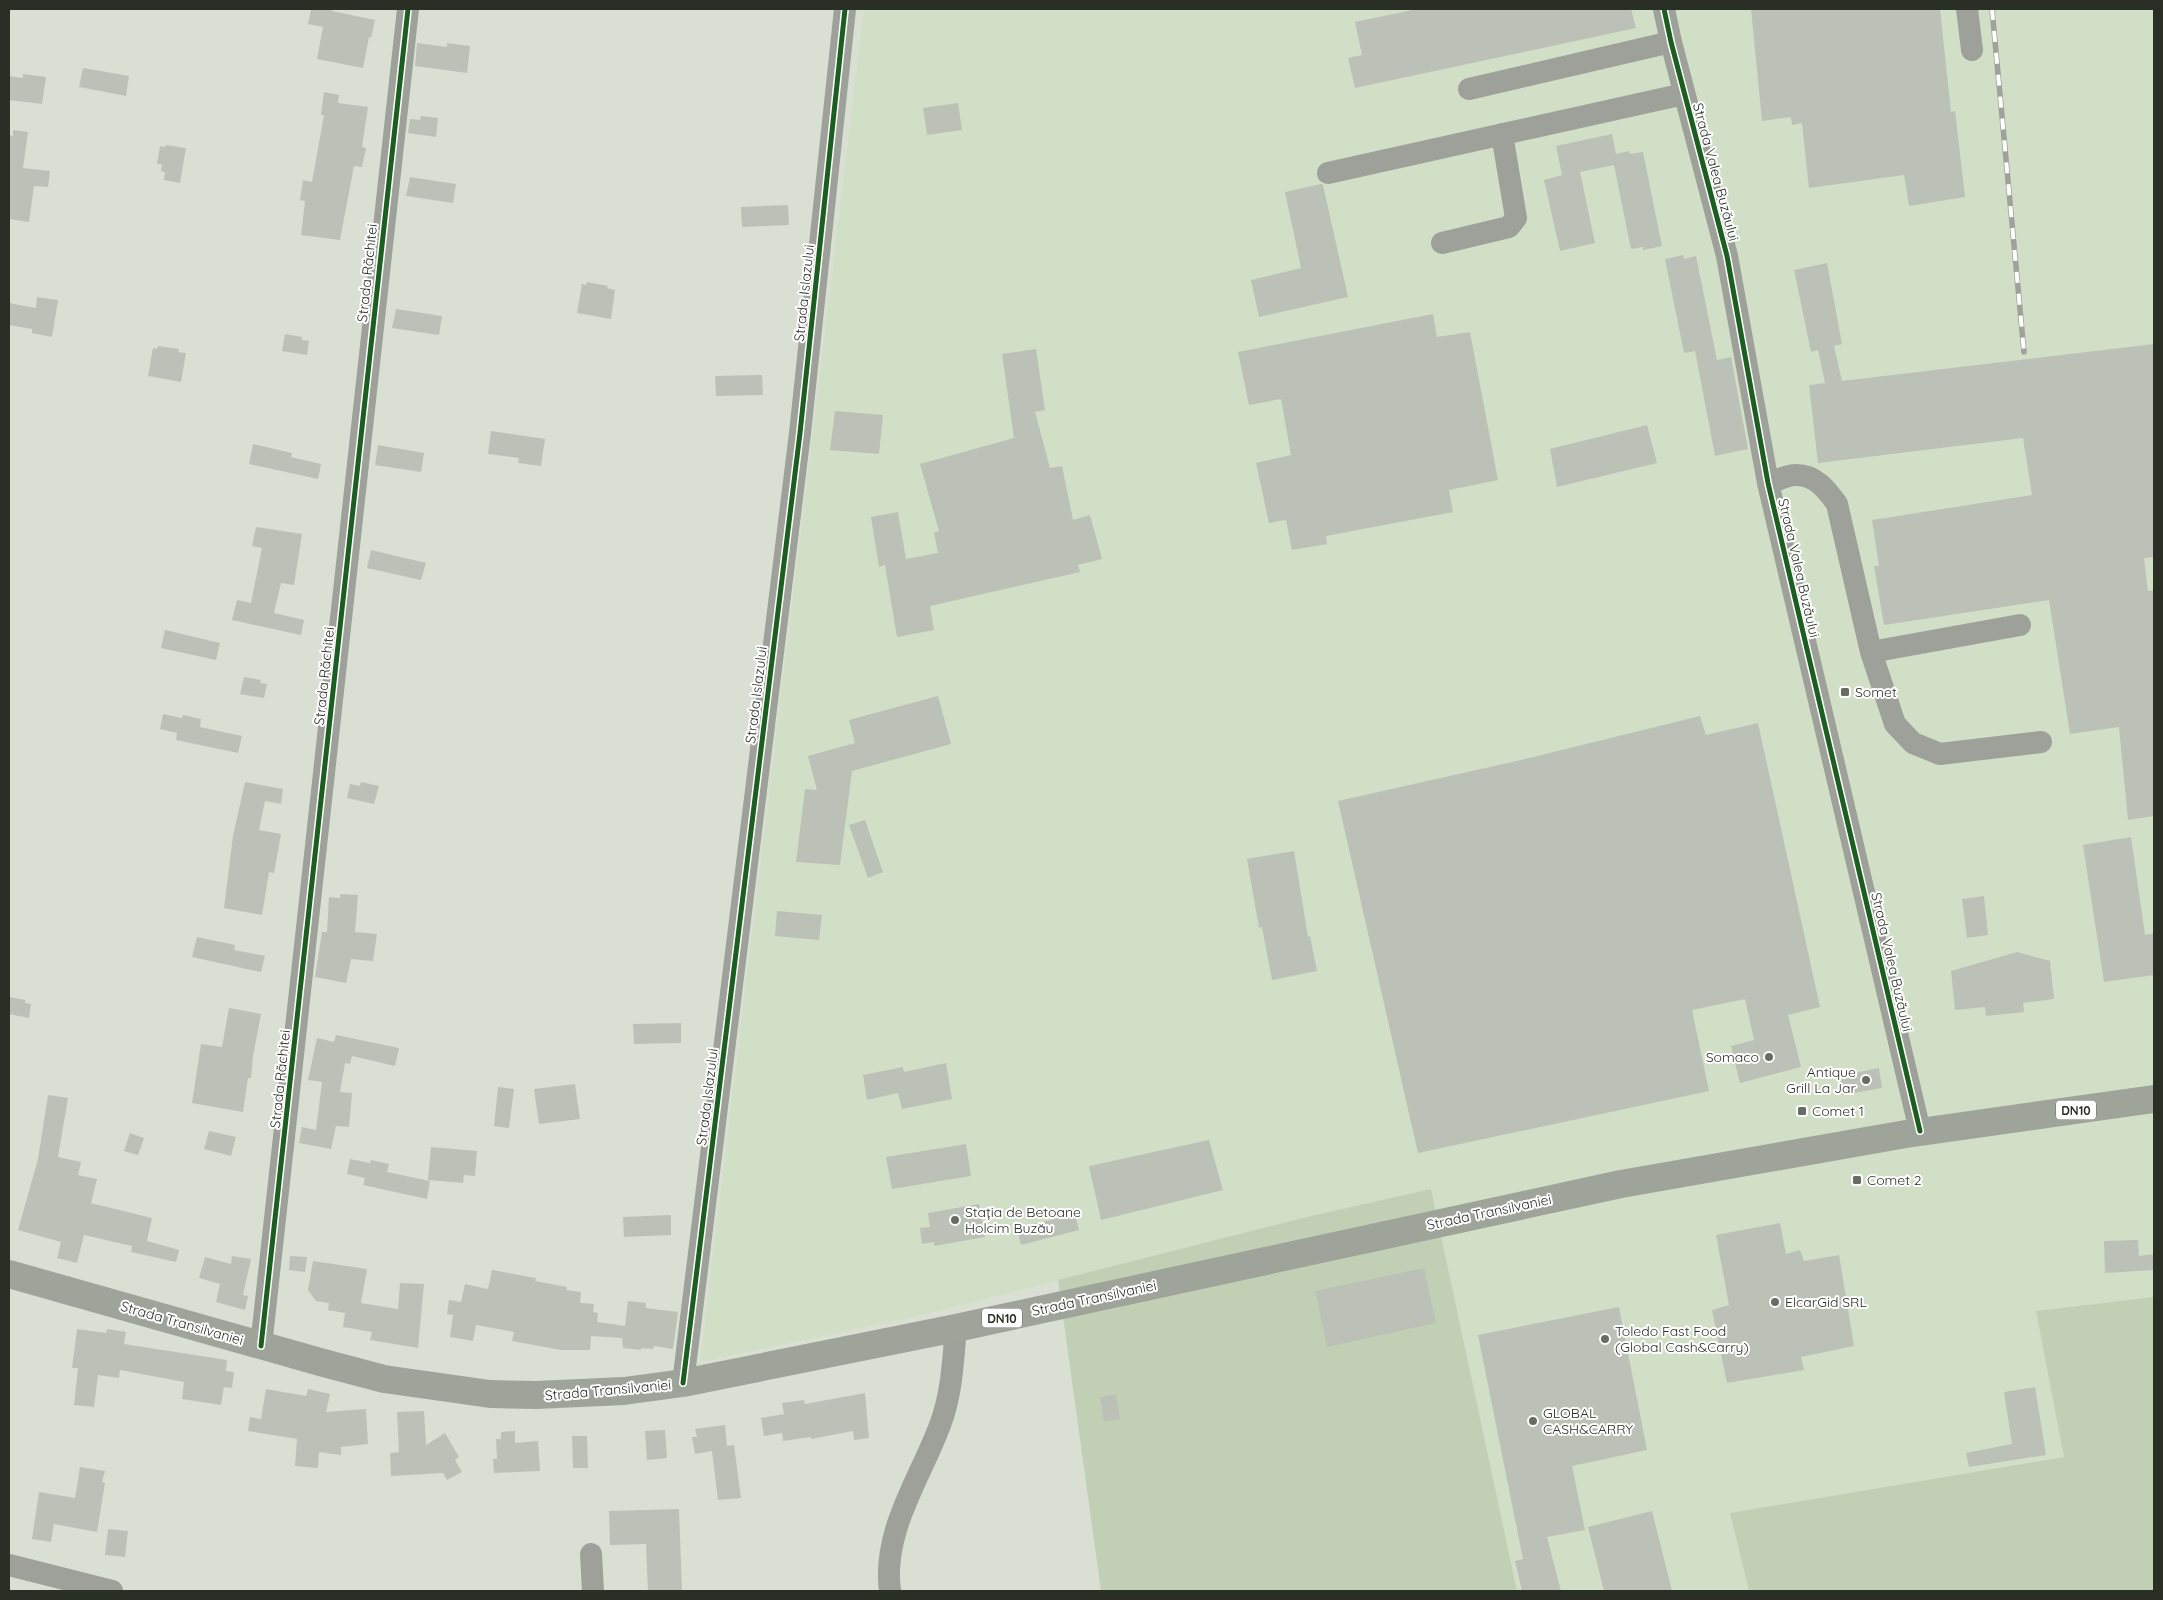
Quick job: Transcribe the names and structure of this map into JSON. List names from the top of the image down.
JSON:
{
  "streets": {
    "main road": ["DN10", "Strada Transilvaniei"],
    "street": ["Strada Valea Buzăului", "Strada Răchitei", "Strada Islazului"]
  },
  "crossings": [
    ["Strada Valea Buzăului", "Strada Transilvaniei"],
    ["Strada Răchitei", "Strada Transilvaniei"],
    ["Strada Islazului", "Strada Transilvaniei"]
  ],
  "places": {
    "transit": ["Somet", "Comet 1", "Comet 2"],
    "other": [
      "Somaco",
      "Antique Grill La Jar",
      "Stația de Betoane Holcim Buzău",
      "ElcarGid SRL",
      "Toledo Fast Food (Global Cash&Carry)",
      "GLOBAL CASH&CARRY"
    ]
  }
}
